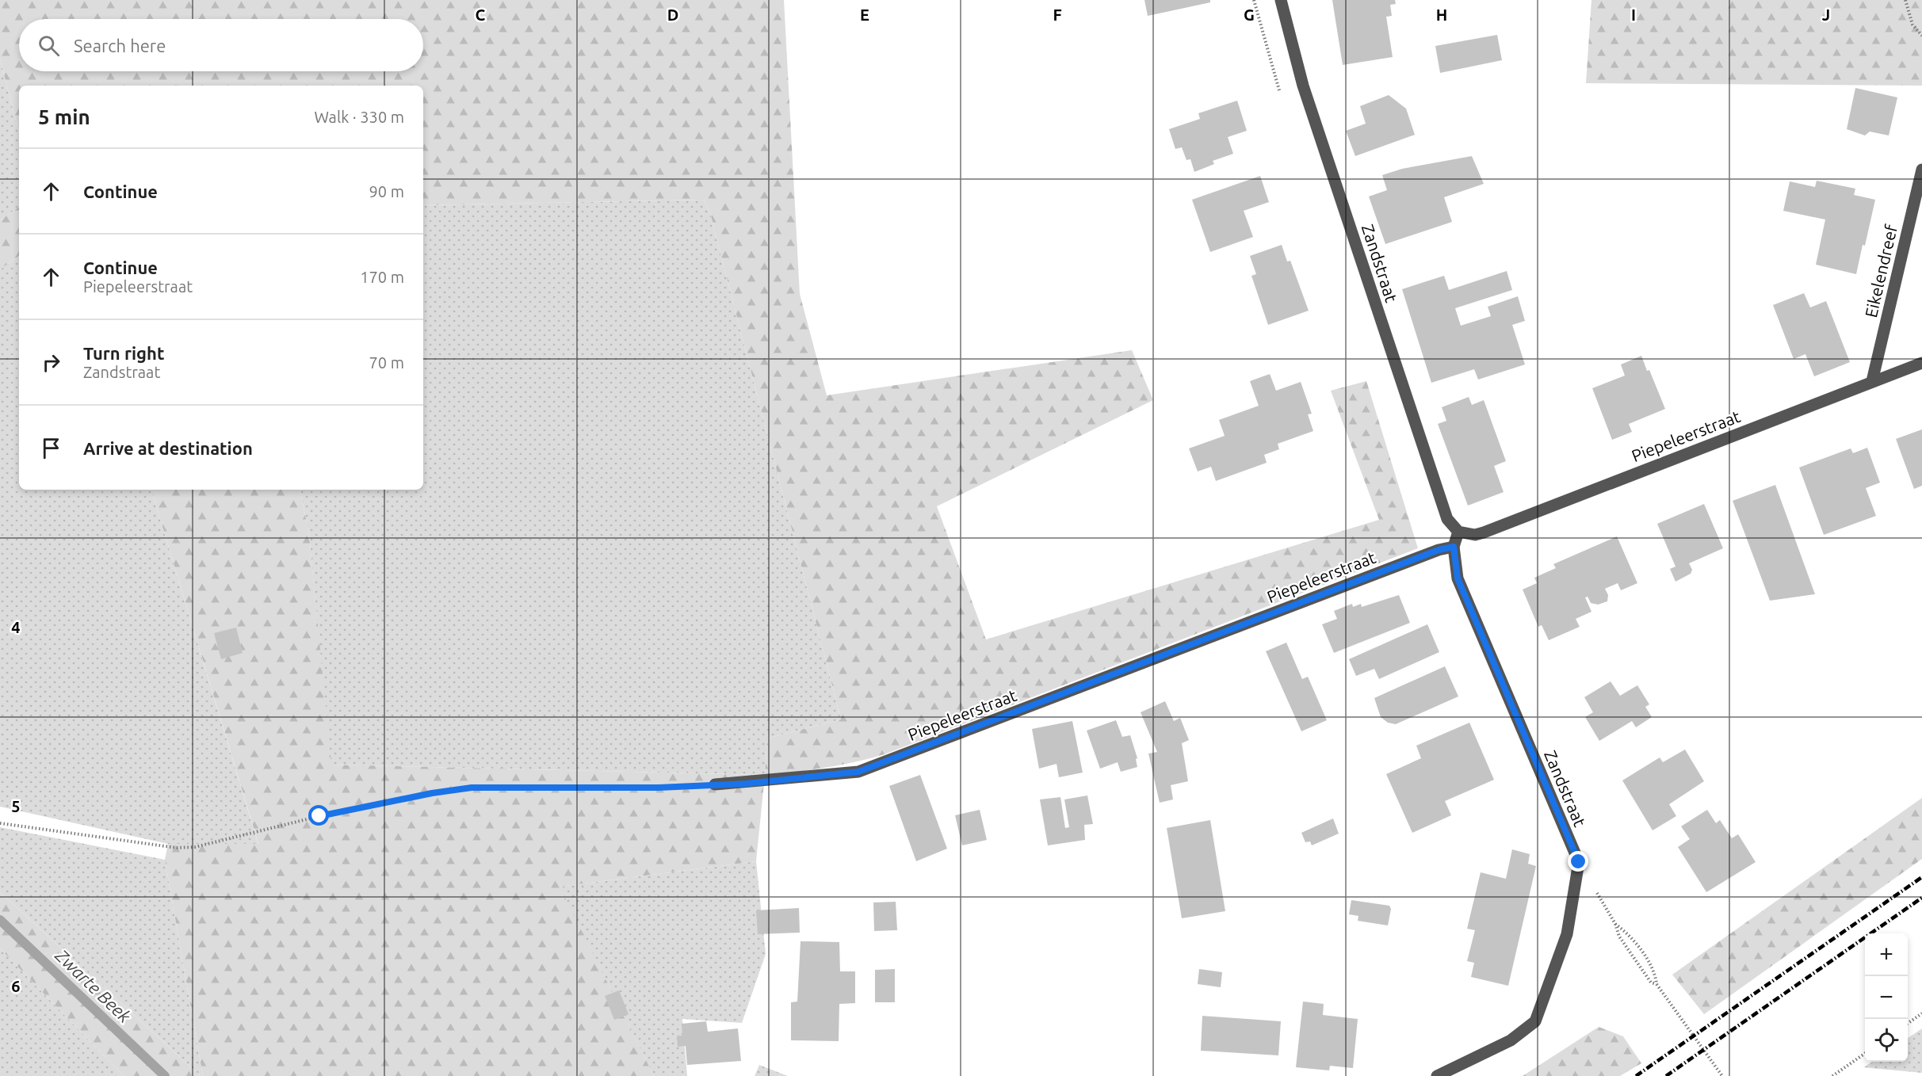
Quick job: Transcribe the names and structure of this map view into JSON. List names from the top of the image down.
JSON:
{
  "streets": {
    "street": ["Zandstraat", "Eikelendreef", "Piepeleerstraat"]
  },
  "crossings": [
    ["Zandstraat", "Piepeleerstraat"],
    ["Eikelendreef", "Piepeleerstraat"]
  ],
  "water": ["Zwarte Beek"],
  "page": {
    "search": "Search here",
    "heading": ["5 min", "Walk · 330 m"],
    "list": [
      ["Continue", "90 m"],
      ["Continue", "Piepeleerstraat", "170 m"],
      ["Turn right", "Zandstraat", "70 m"],
      "Arrive at destination"
    ],
    "map_buttons": ["+", "−"]
  },
  "grid": {
    "columns": [
      "C",
      "D",
      "E",
      "F",
      "G",
      "H",
      "I",
      "J"
    ],
    "rows": ["4", "5", "6"]
  }
}
